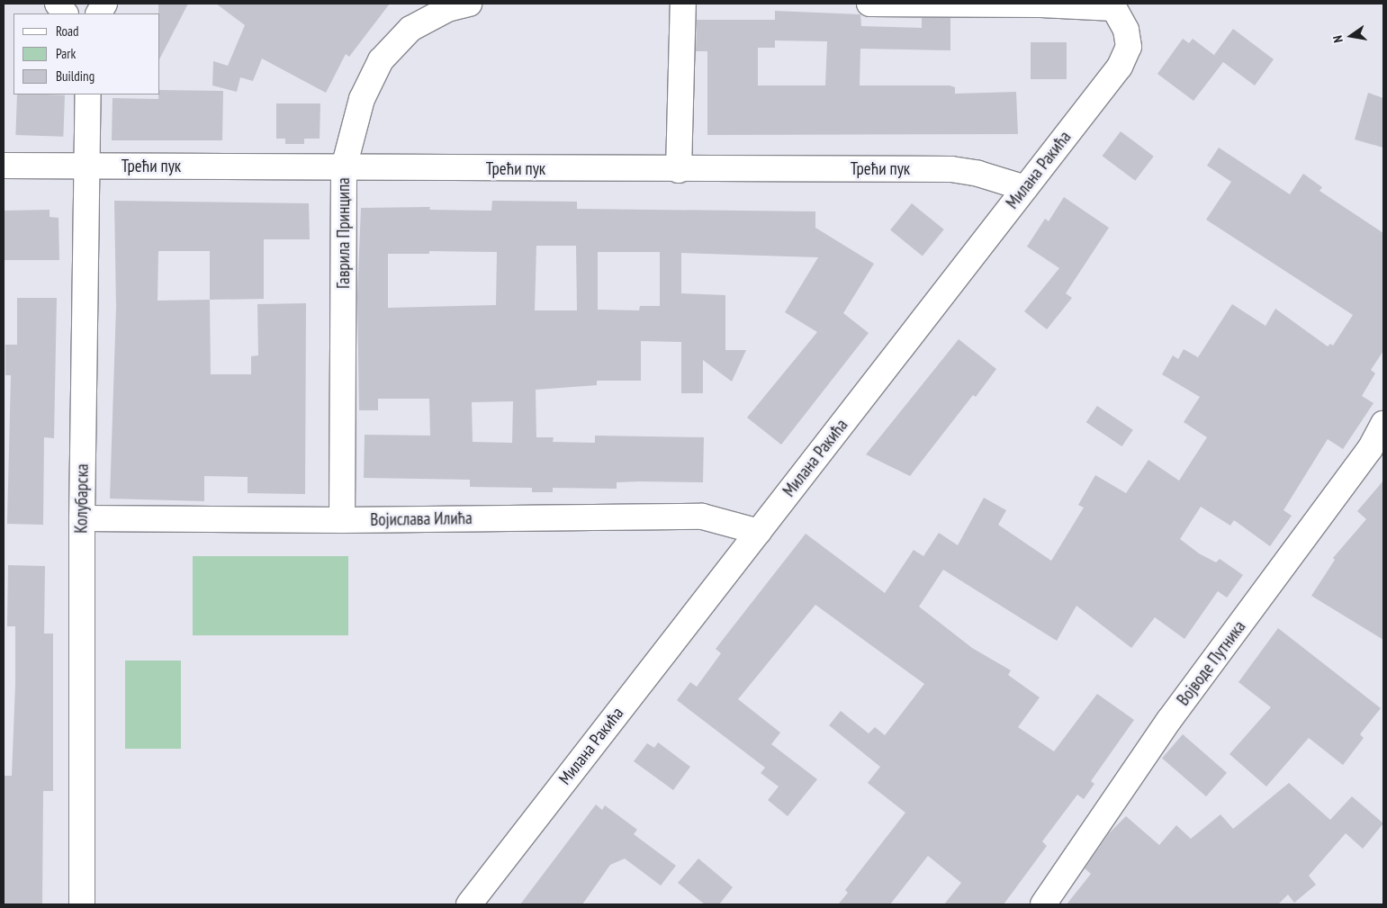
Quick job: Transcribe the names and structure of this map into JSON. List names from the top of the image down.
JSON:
{
  "streets": {
    "street": [
      "Трећи пук",
      "Милана Ракића",
      "Гаврила Принципа",
      "Колубарска",
      "Војислава Илића",
      "Војводе Путника"
    ]
  },
  "crossings": [
    ["Трећи пук", "Милана Ракића"],
    ["Трећи пук", "Гаврила Принципа"],
    ["Трећи пук", "Колубарска"],
    ["Милана Ракића", "Војислава Илића"],
    ["Гаврила Принципа", "Војислава Илића"],
    ["Колубарска", "Војислава Илића"]
  ],
  "legend": ["Road", "Park", "Building"],
  "north": "left"
}
